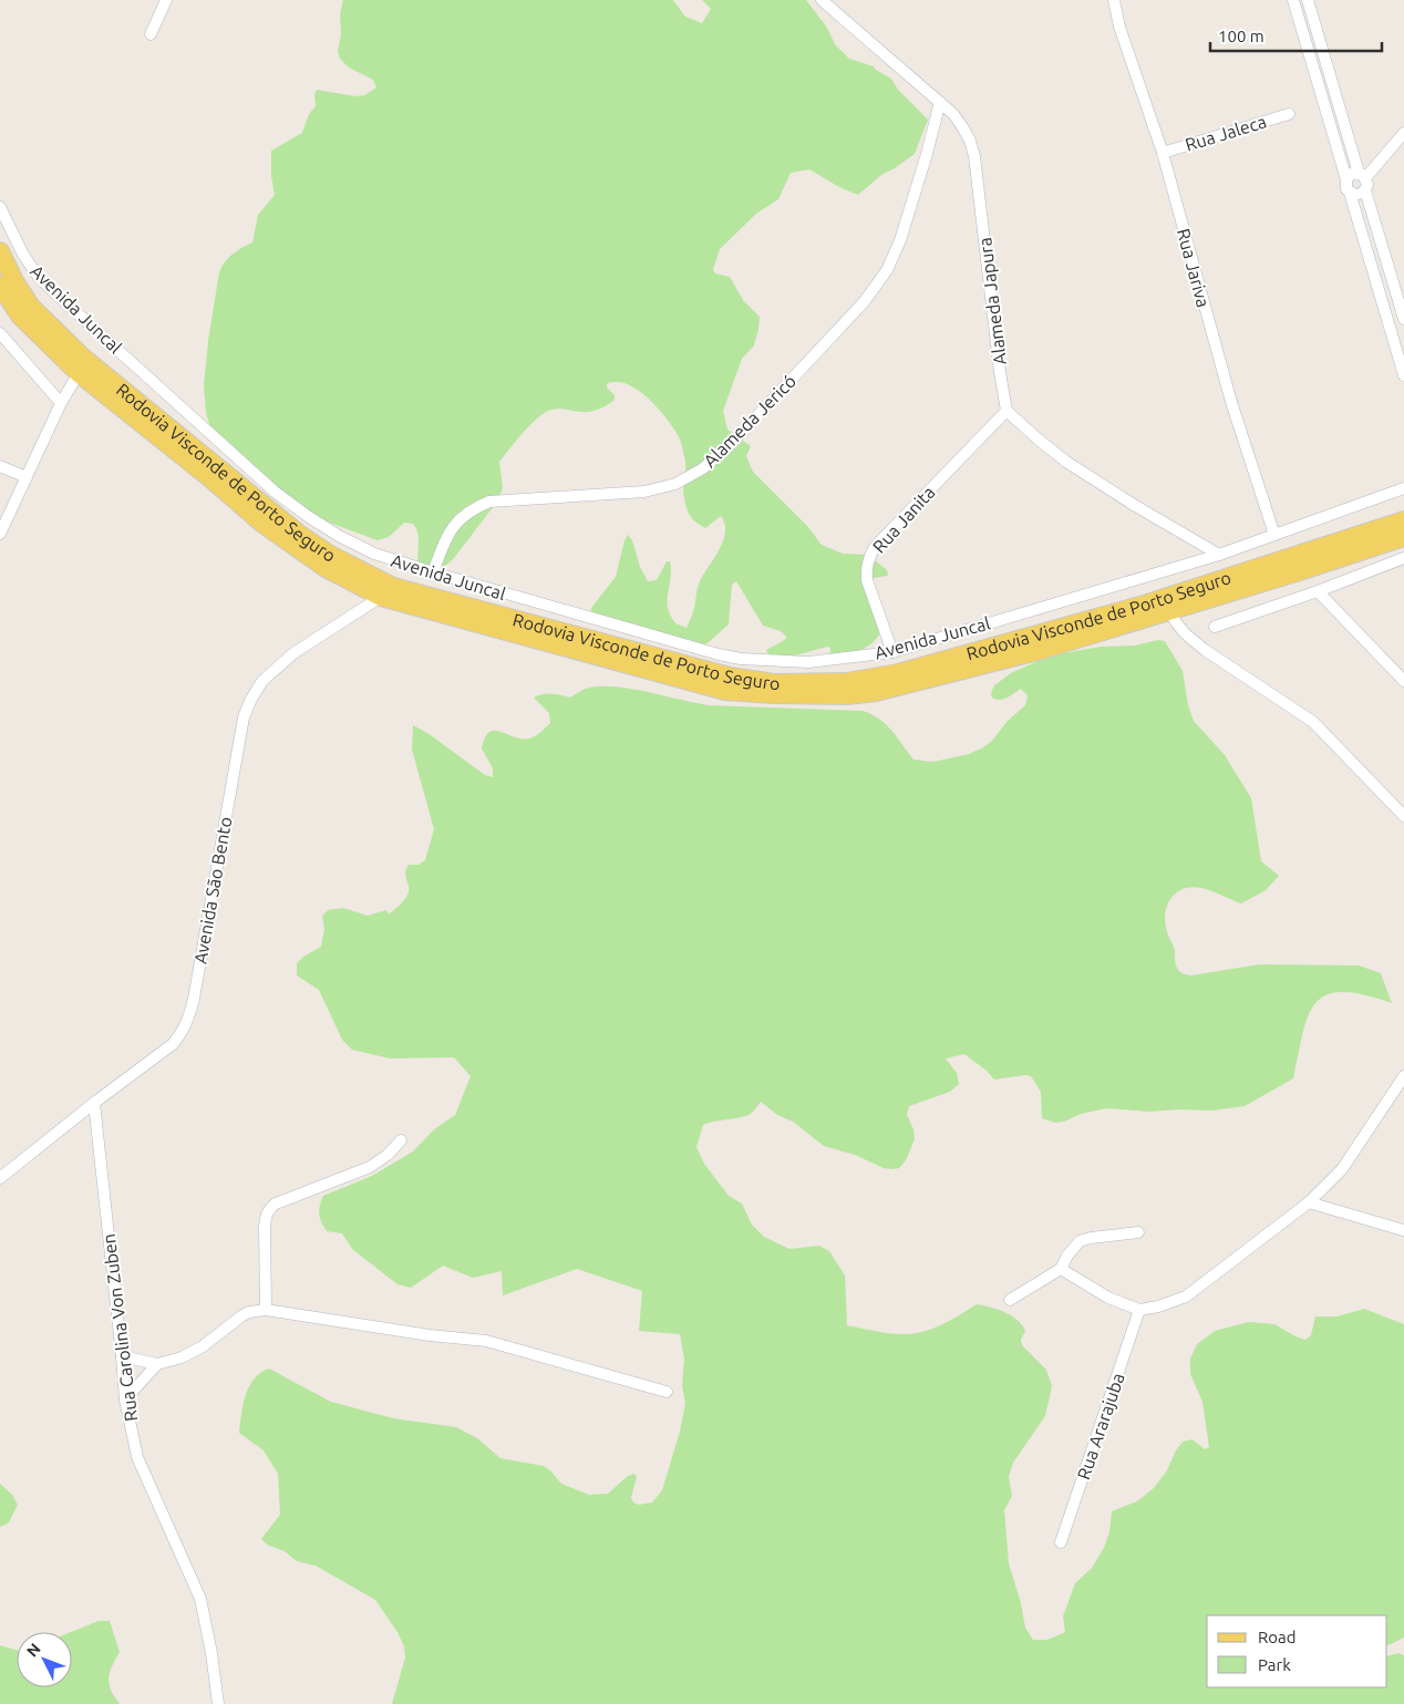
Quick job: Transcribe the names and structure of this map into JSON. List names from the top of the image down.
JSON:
{
  "streets": {
    "main road": ["Rodovia Visconde de Porto Seguro"],
    "street": [
      "Rua Jaleca",
      "Rua Jariva",
      "Alameda Japura",
      "Avenida Juncal",
      "Alameda Jericó",
      "Rua Janita",
      "Avenida São Bento",
      "Rua Carolina Von Zuben",
      "Rua Ararajuba"
    ]
  },
  "crossings": [
    ["Rua Jaleca", "Rua Jariva"],
    ["Rua Jariva", "Avenida Juncal"],
    ["Alameda Japura", "Alameda Jericó"],
    ["Alameda Japura", "Rua Janita"],
    ["Avenida Juncal", "Alameda Jericó"],
    ["Avenida Juncal", "Rua Janita"],
    ["Rodovia Visconde de Porto Seguro", "Avenida São Bento"],
    ["Avenida São Bento", "Rua Carolina Von Zuben"]
  ],
  "legend": ["Road", "Park"],
  "scale_bar": "100 m",
  "north": "top left"
}
